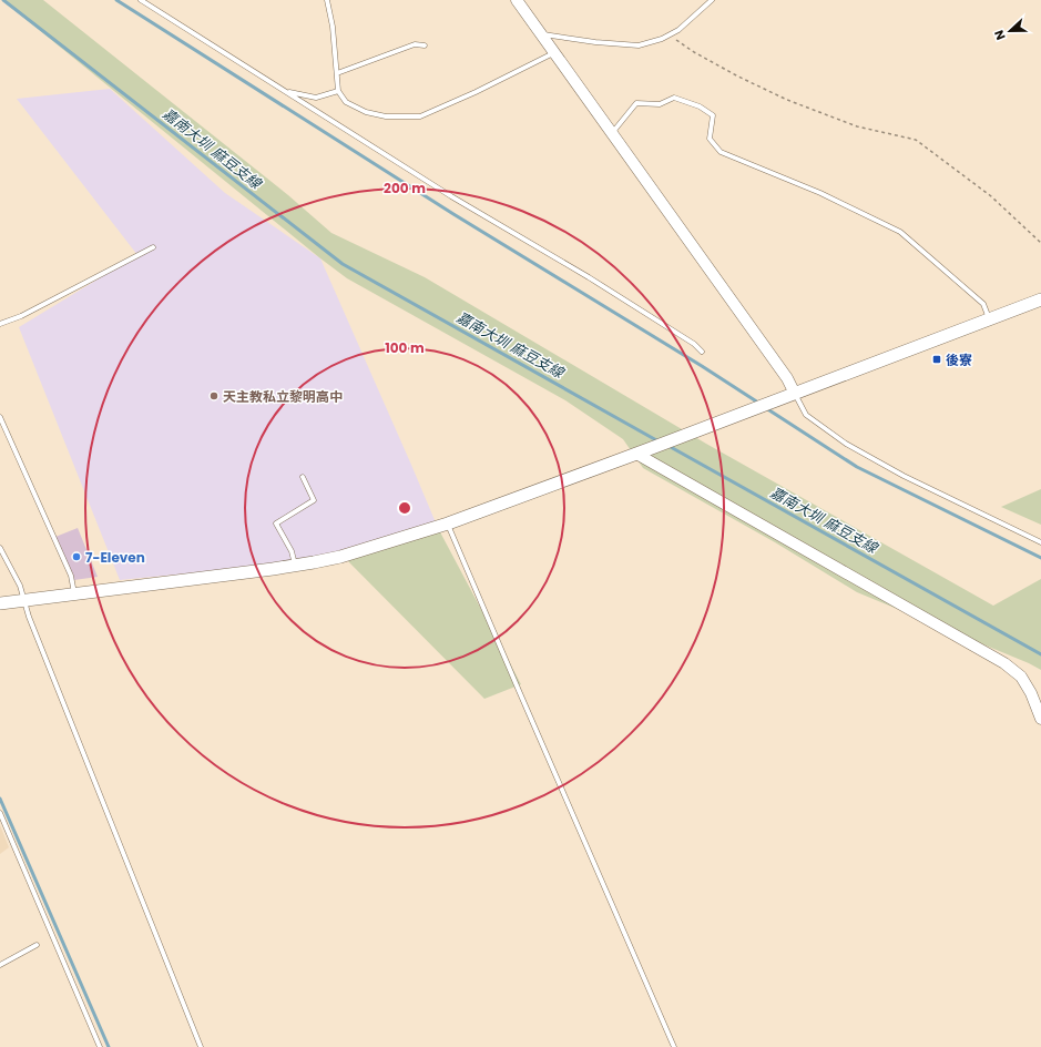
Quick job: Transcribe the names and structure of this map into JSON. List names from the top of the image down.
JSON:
{
  "water": ["嘉南大圳 麻豆支線"],
  "places": {
    "transit": ["後寮"],
    "other": ["天主教私立黎明高中", "7-Eleven"]
  },
  "north": "left",
  "rings": ["200 m", "100 m"]
}
